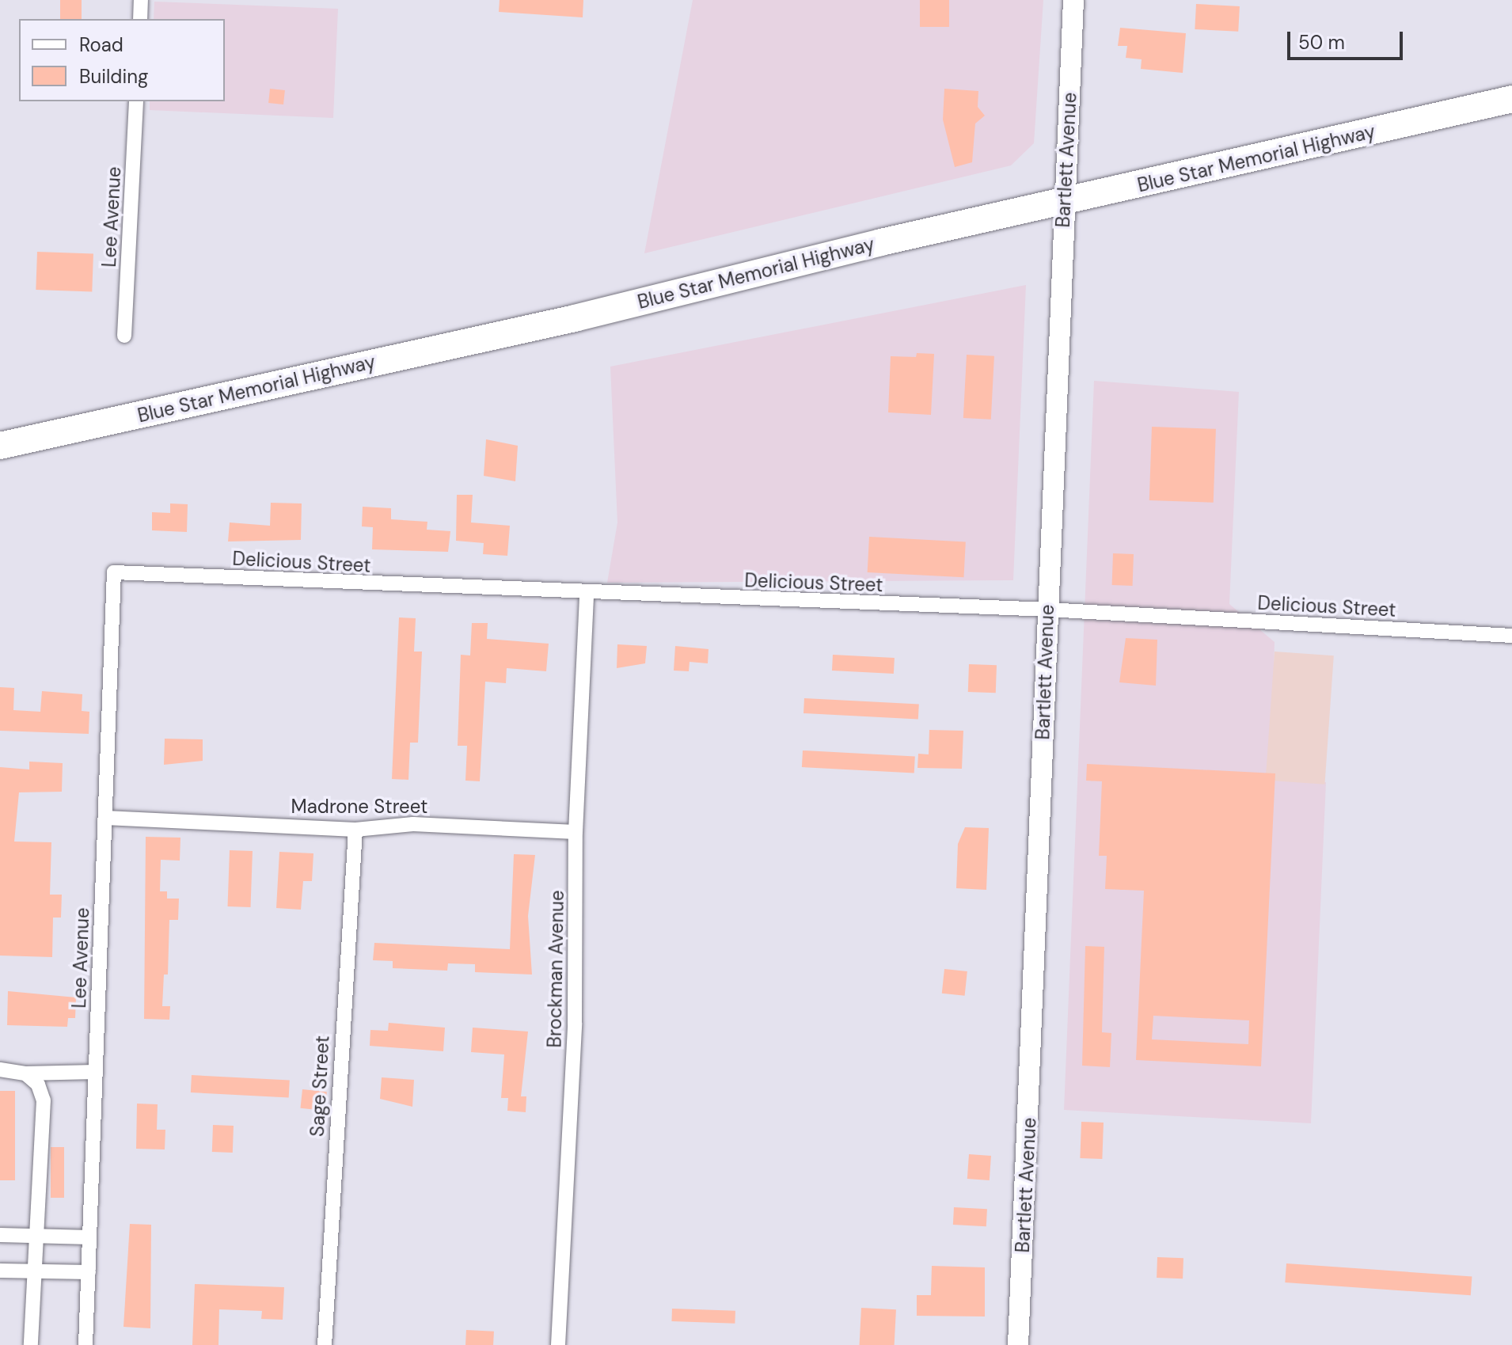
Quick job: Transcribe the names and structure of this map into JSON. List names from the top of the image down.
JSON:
{
  "streets": {
    "highway": ["Blue Star Memorial Highway"],
    "street": [
      "Bartlett Avenue",
      "Lee Avenue",
      "Delicious Street",
      "Madrone Street",
      "Brockman Avenue",
      "Sage Street"
    ]
  },
  "crossings": [
    ["Blue Star Memorial Highway", "Bartlett Avenue"],
    ["Bartlett Avenue", "Delicious Street"],
    ["Lee Avenue", "Delicious Street"],
    ["Lee Avenue", "Madrone Street"],
    ["Delicious Street", "Brockman Avenue"],
    ["Madrone Street", "Brockman Avenue"],
    ["Madrone Street", "Sage Street"]
  ],
  "legend": ["Road", "Building"],
  "scale_bar": "50 m"
}
